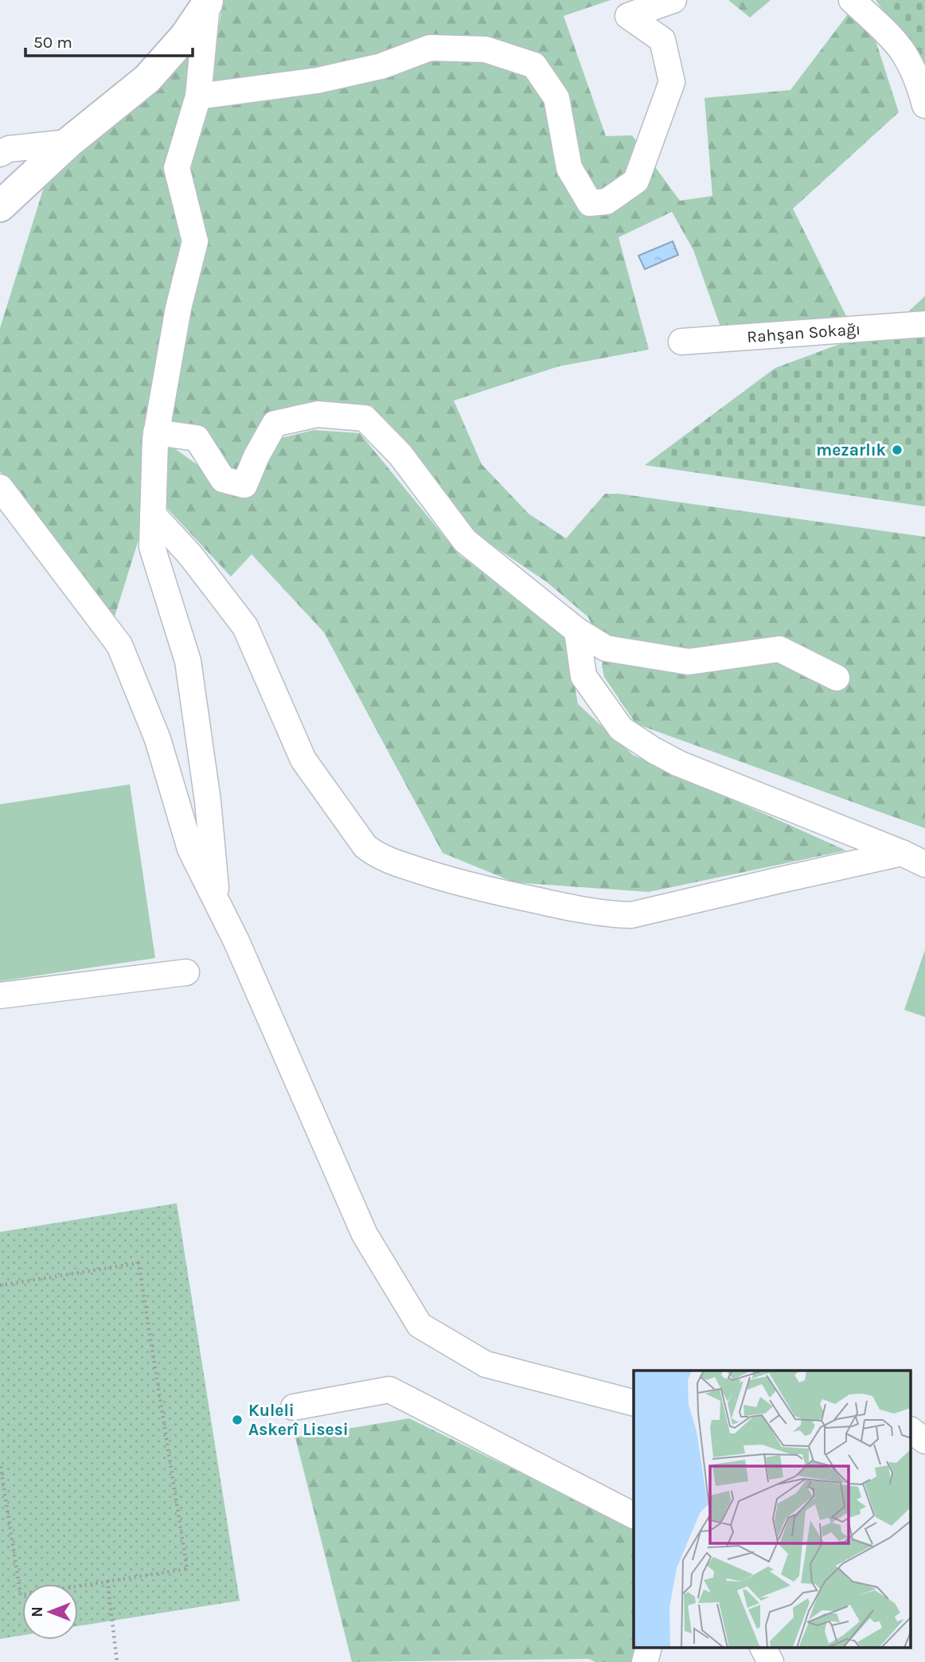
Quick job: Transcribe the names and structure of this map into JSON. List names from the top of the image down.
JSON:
{
  "streets": {
    "street": ["Rahşan Sokağı"]
  },
  "places": ["mezarlık", "Kuleli Askerî Lisesi"],
  "scale_bar": "50 m",
  "north": "left"
}
